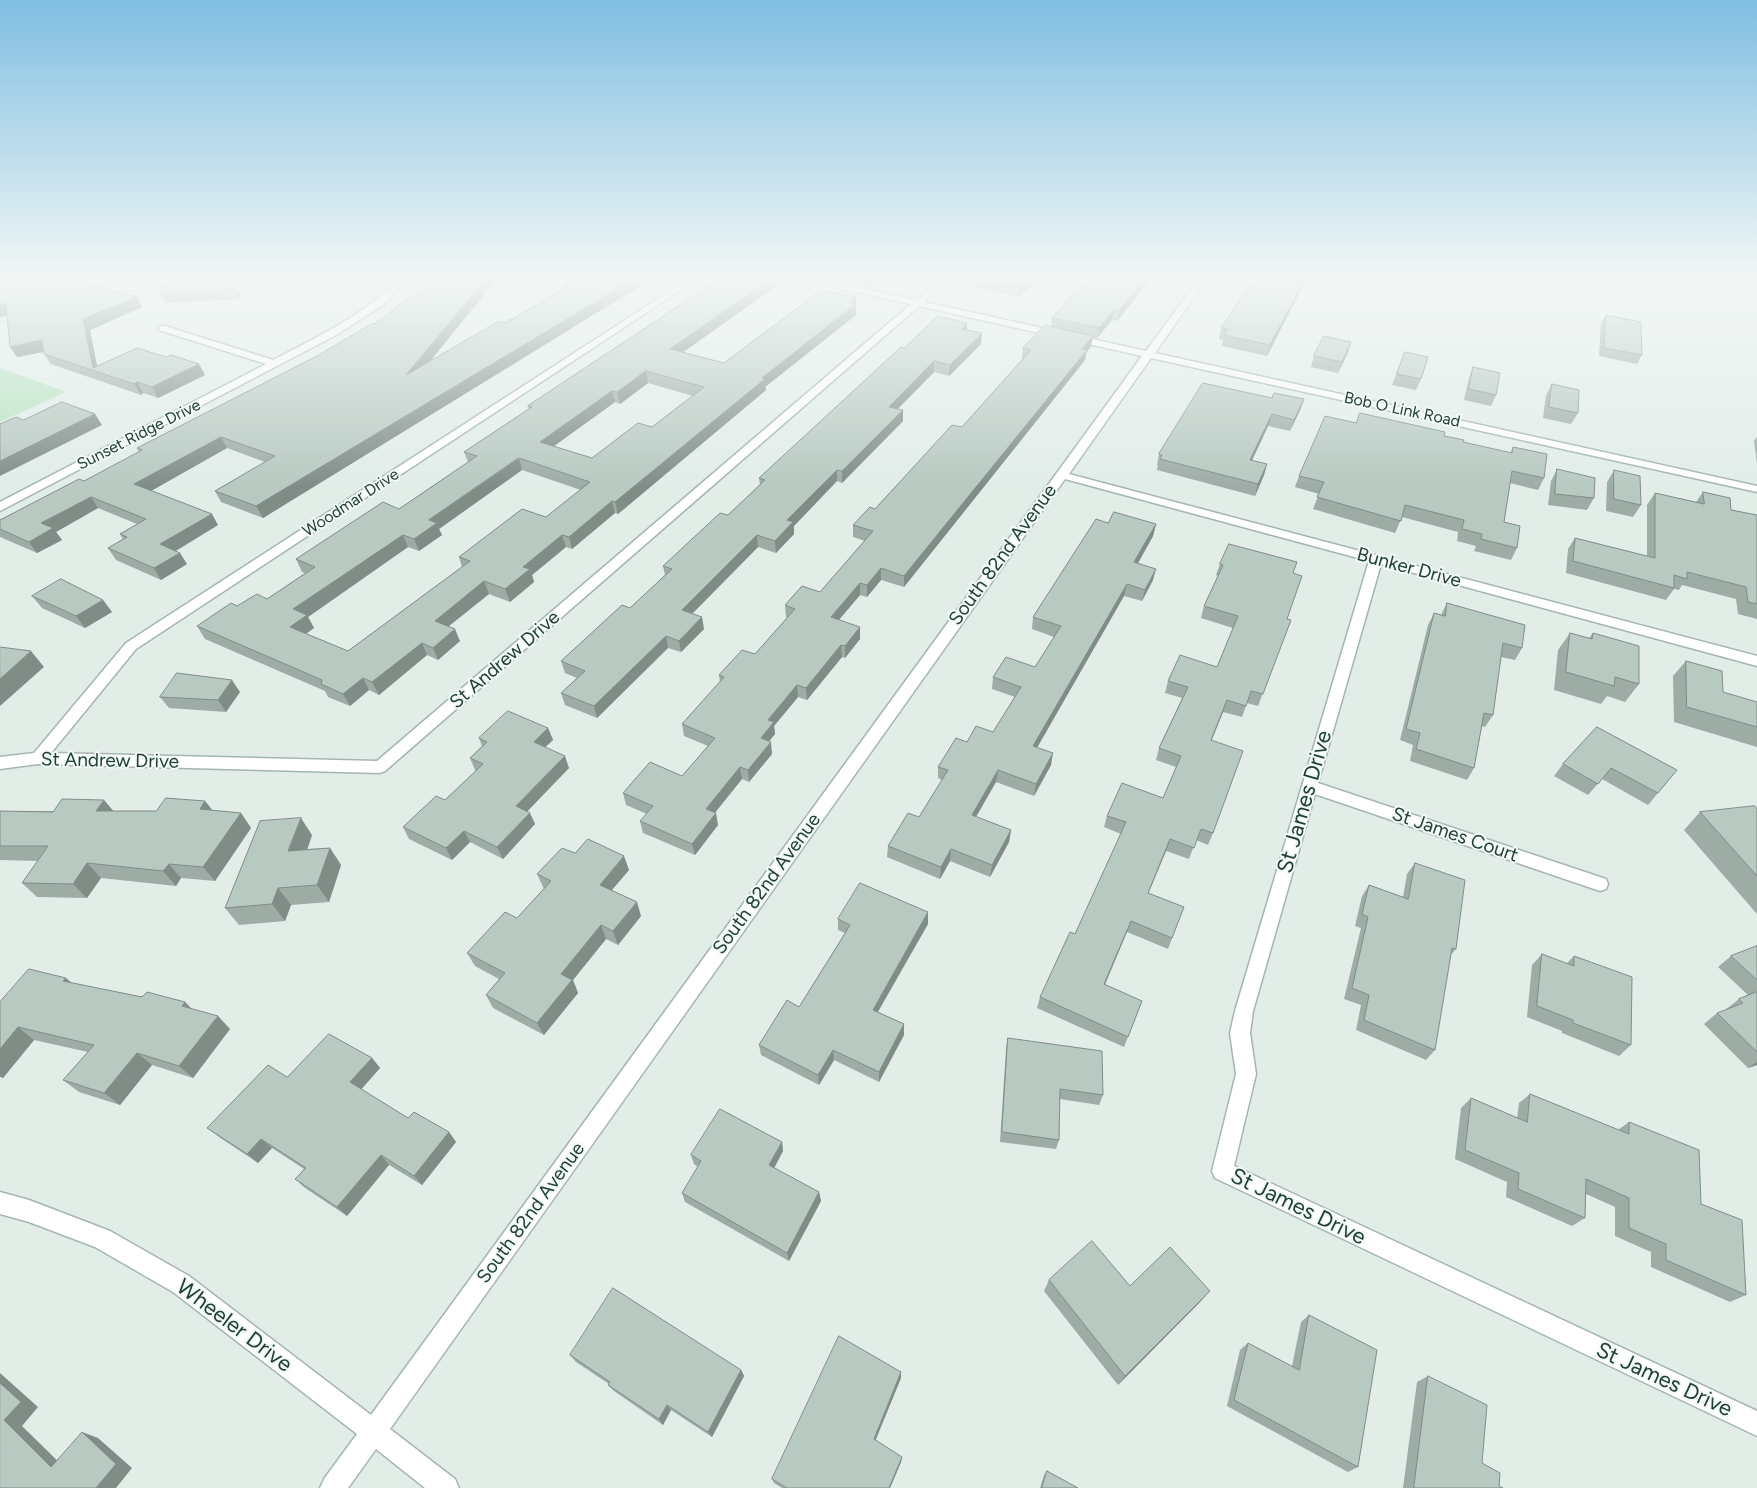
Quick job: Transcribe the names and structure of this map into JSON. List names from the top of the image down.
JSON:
{
  "streets": {
    "street": [
      "Bob O Link Road",
      "Sunset Ridge Drive",
      "Woodmar Drive",
      "South 82nd Avenue",
      "Bunker Drive",
      "St Andrew Drive",
      "St James Drive",
      "St James Court",
      "Wheeler Drive"
    ]
  },
  "crossings": [
    ["Bob O Link Road", "South 82nd Avenue"],
    ["Woodmar Drive", "St Andrew Drive"],
    ["South 82nd Avenue", "Bunker Drive"],
    ["South 82nd Avenue", "Wheeler Drive"],
    ["Bunker Drive", "St James Drive"],
    ["St James Drive", "St James Court"]
  ]
}
